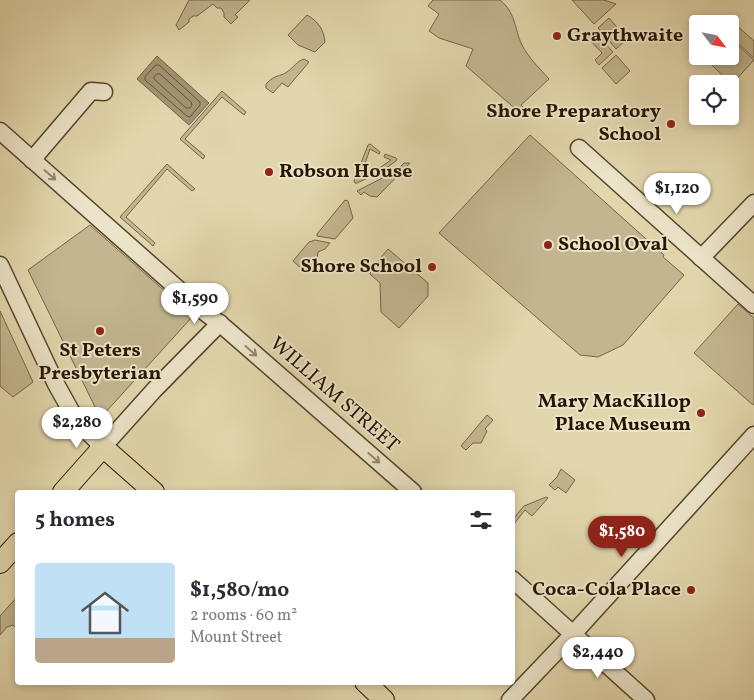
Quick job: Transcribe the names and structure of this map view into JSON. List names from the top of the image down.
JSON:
{
  "streets": {
    "street": ["WILLIAM STREET"]
  },
  "one_way": ["WILLIAM STREET"],
  "places": [
    "Graythwaite",
    "Shore Preparatory School",
    "Robson House",
    "School Oval",
    "Shore School",
    "St Peters Presbyterian",
    "Mary MacKillop Place Museum",
    "Coca-Cola Place"
  ],
  "north": "bottom right",
  "page": {
    "price": [
      "$1,120",
      "$1,590",
      "$2,280",
      "$1,580",
      "$2,440"
    ],
    "heading": "5 homes",
    "list": [
      {
        "name": "$1,580/mo",
        "note": "2 rooms · 60 m² · Mount Street"
      }
    ]
  }
}
